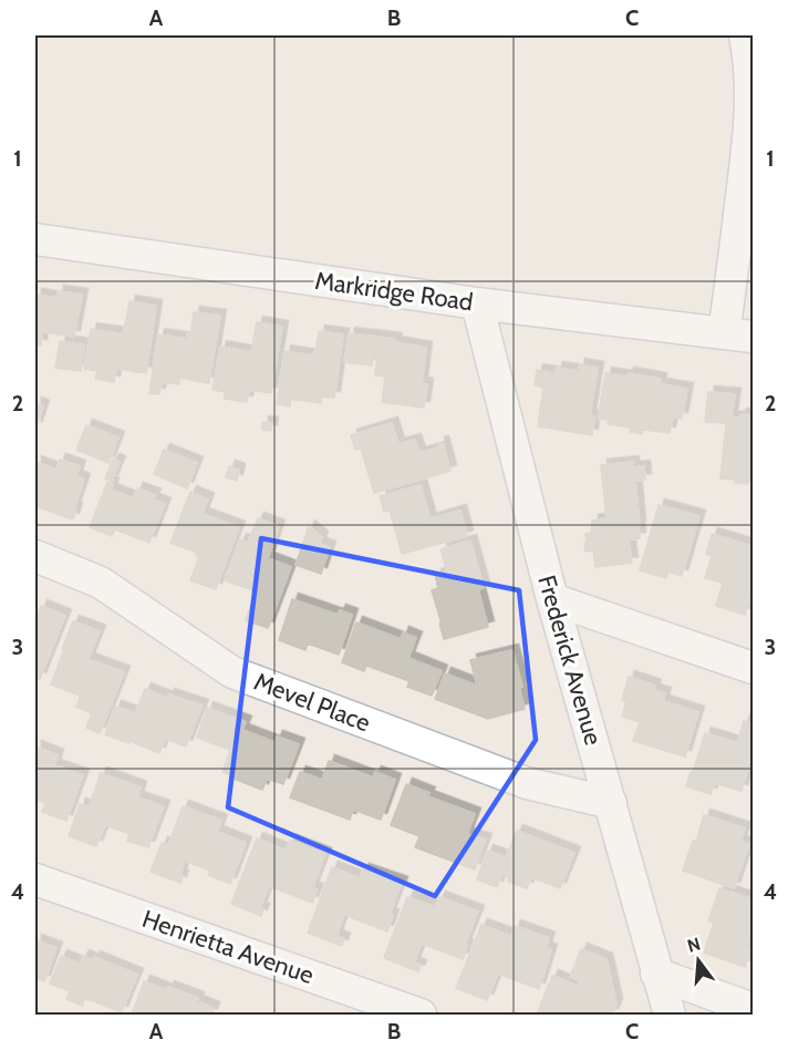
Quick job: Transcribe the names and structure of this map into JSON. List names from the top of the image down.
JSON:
{
  "streets": {
    "street": [
      "Markridge Road",
      "Frederick Avenue",
      "Mevel Place",
      "Henrietta Avenue"
    ]
  },
  "crossings": [
    ["Markridge Road", "Frederick Avenue"],
    ["Frederick Avenue", "Mevel Place"]
  ],
  "north": "top",
  "grid": {
    "columns": ["A", "B", "C"],
    "rows": [
      "1",
      "2",
      "3",
      "4"
    ]
  }
}
